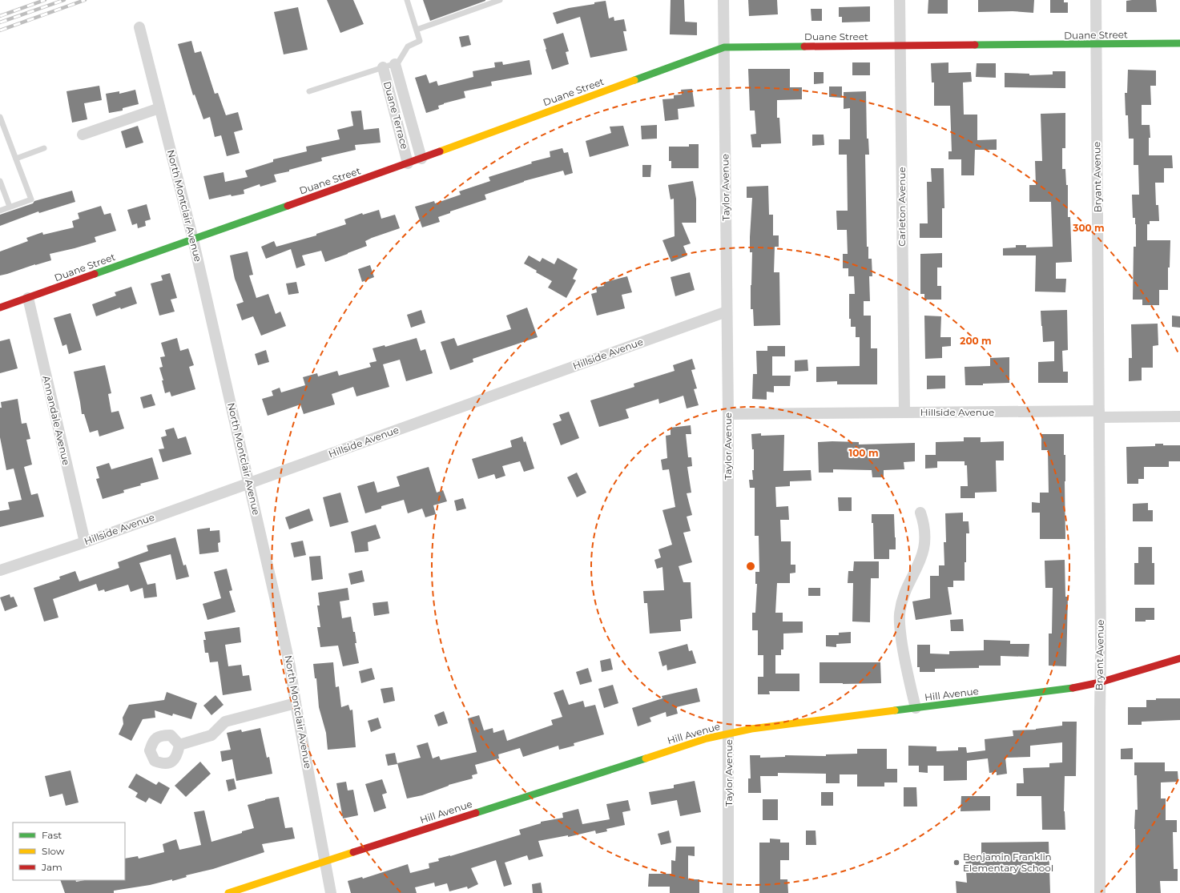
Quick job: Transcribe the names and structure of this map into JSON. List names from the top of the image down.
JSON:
{
  "streets": {
    "street": [
      "Duane Street",
      "Duane Terrace",
      "Bryant Avenue",
      "Taylor Avenue",
      "North Montclair Avenue",
      "Carleton Avenue",
      "Hillside Avenue",
      "Annandale Avenue",
      "Hill Avenue"
    ]
  },
  "crossings": [
    ["Duane Street", "Duane Terrace"],
    ["Duane Street", "Bryant Avenue"],
    ["Duane Street", "Taylor Avenue"],
    ["Duane Street", "North Montclair Avenue"],
    ["Duane Street", "Carleton Avenue"],
    ["Duane Street", "Annandale Avenue"],
    ["Bryant Avenue", "Hillside Avenue"],
    ["Bryant Avenue", "Hill Avenue"],
    ["Taylor Avenue", "Hillside Avenue"],
    ["Taylor Avenue", "Hill Avenue"],
    ["North Montclair Avenue", "Hillside Avenue"],
    ["North Montclair Avenue", "Hill Avenue"],
    ["Carleton Avenue", "Hillside Avenue"],
    ["Hillside Avenue", "Annandale Avenue"]
  ],
  "places": ["Benjamin Franklin Elementary School"],
  "legend": ["Fast", "Slow", "Jam"],
  "rings": ["300 m", "200 m", "100 m"]
}
